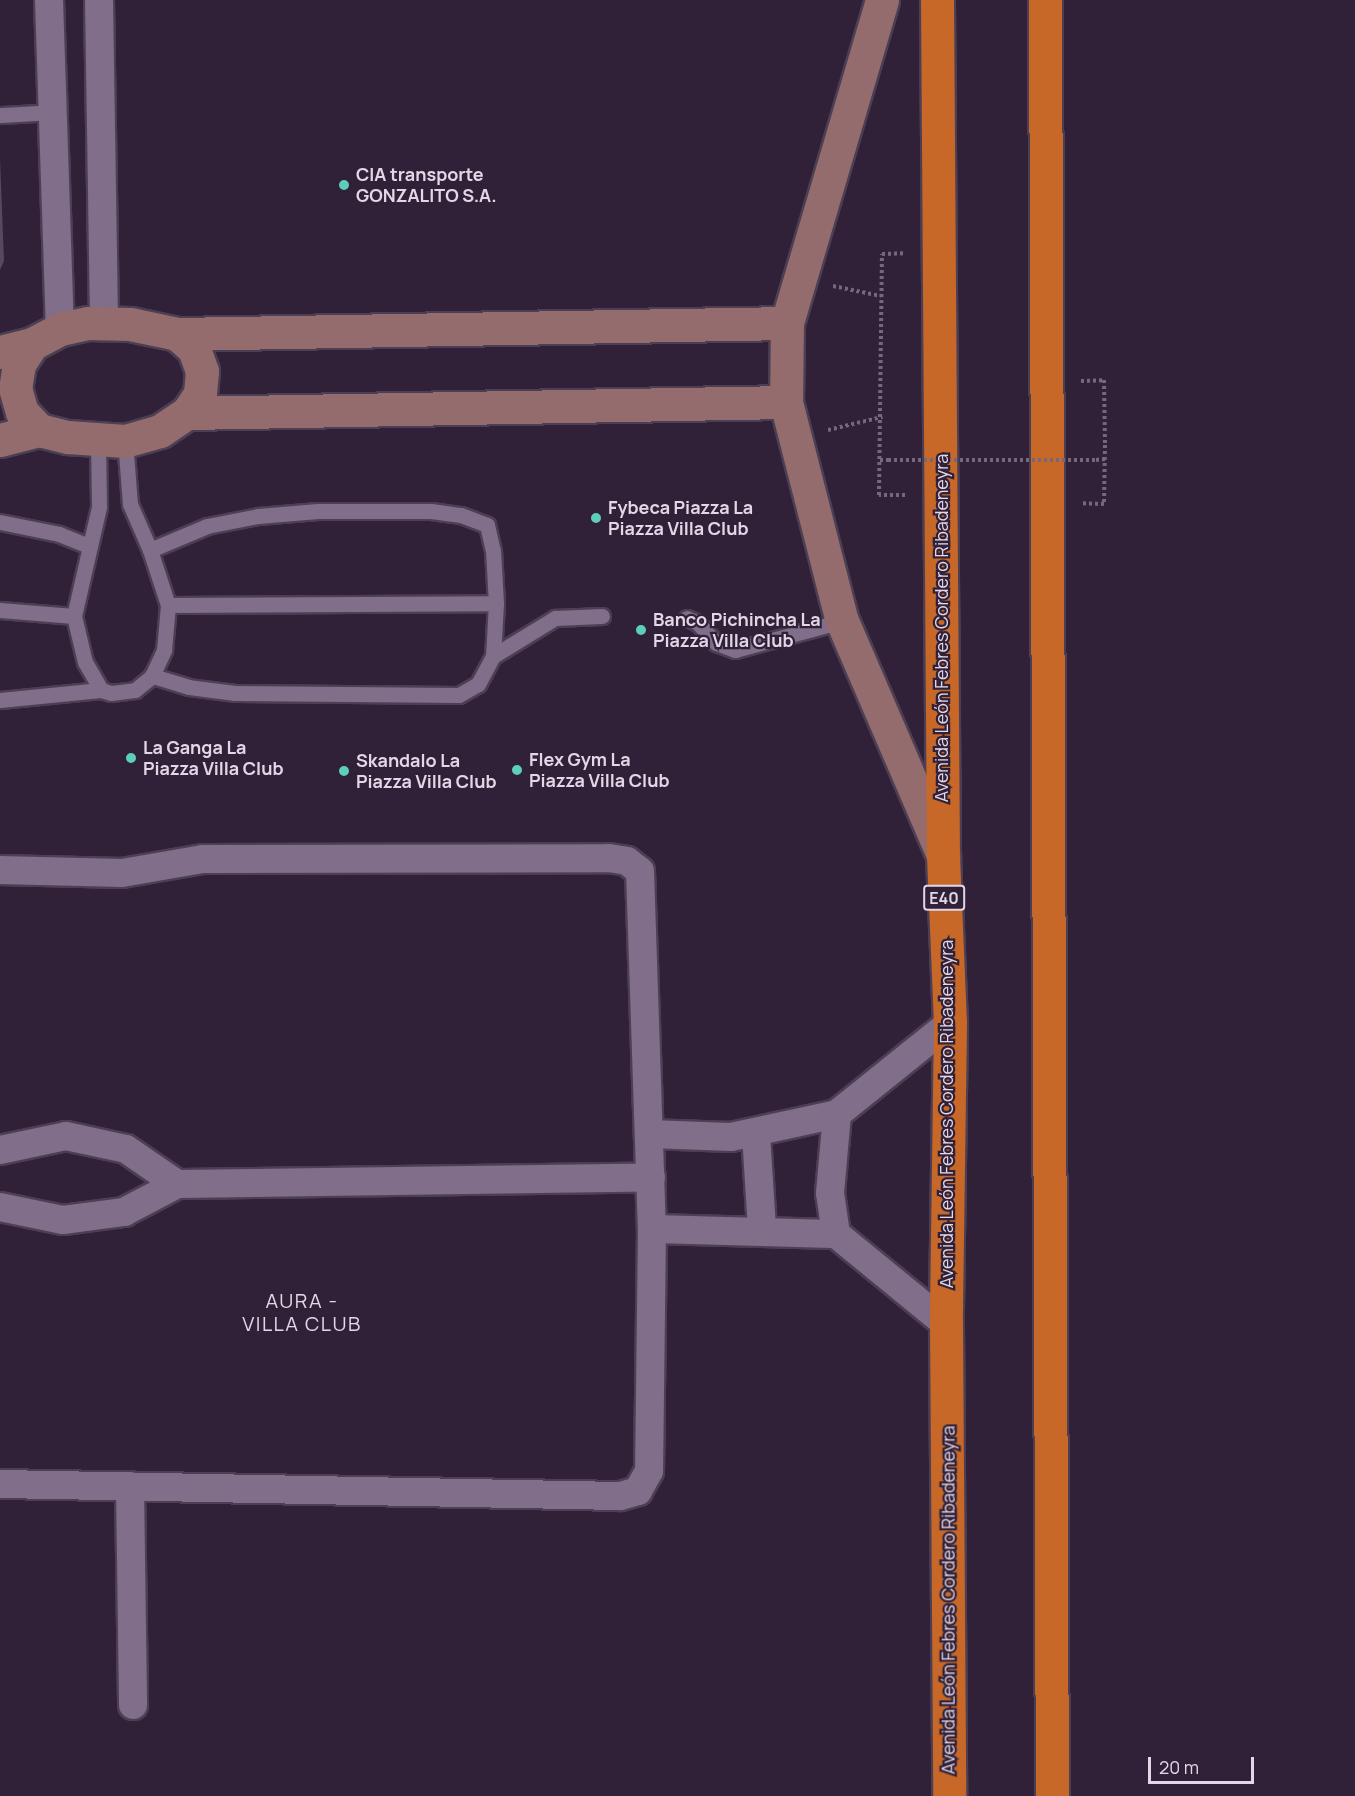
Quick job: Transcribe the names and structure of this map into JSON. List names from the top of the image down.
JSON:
{
  "streets": {
    "highway": ["Avenida León Febres Cordero Ribadeneyra", "E40"]
  },
  "districts": ["AURA - VILLA CLUB"],
  "places": [
    "CIA transporte GONZALITO S.A.",
    "Fybeca Piazza La Piazza Villa Club",
    "Banco Pichincha La Piazza Villa Club",
    "La Ganga La Piazza Villa Club",
    "Flex Gym La Piazza Villa Club",
    "Skandalo La Piazza Villa Club"
  ],
  "scale_bar": "20 m"
}
